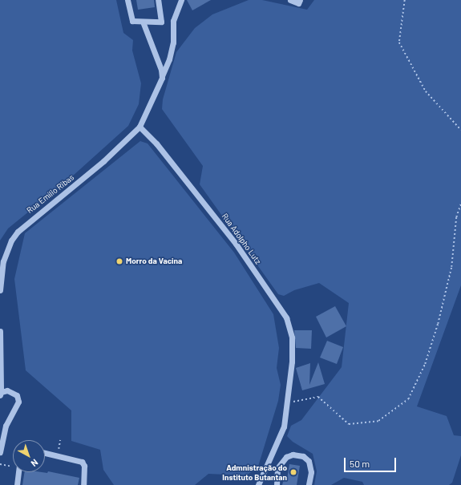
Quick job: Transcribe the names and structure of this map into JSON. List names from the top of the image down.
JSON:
{
  "streets": {
    "street": ["Rua Emílio Ribas", "Rua Adolpho Lutz"]
  },
  "crossings": [
    ["Rua Emílio Ribas", "Rua Adolpho Lutz"]
  ],
  "places": ["Morro da Vacina", "Admnistração do Instituto Butantan"],
  "scale_bar": "50 m",
  "north": "bottom right"
}
